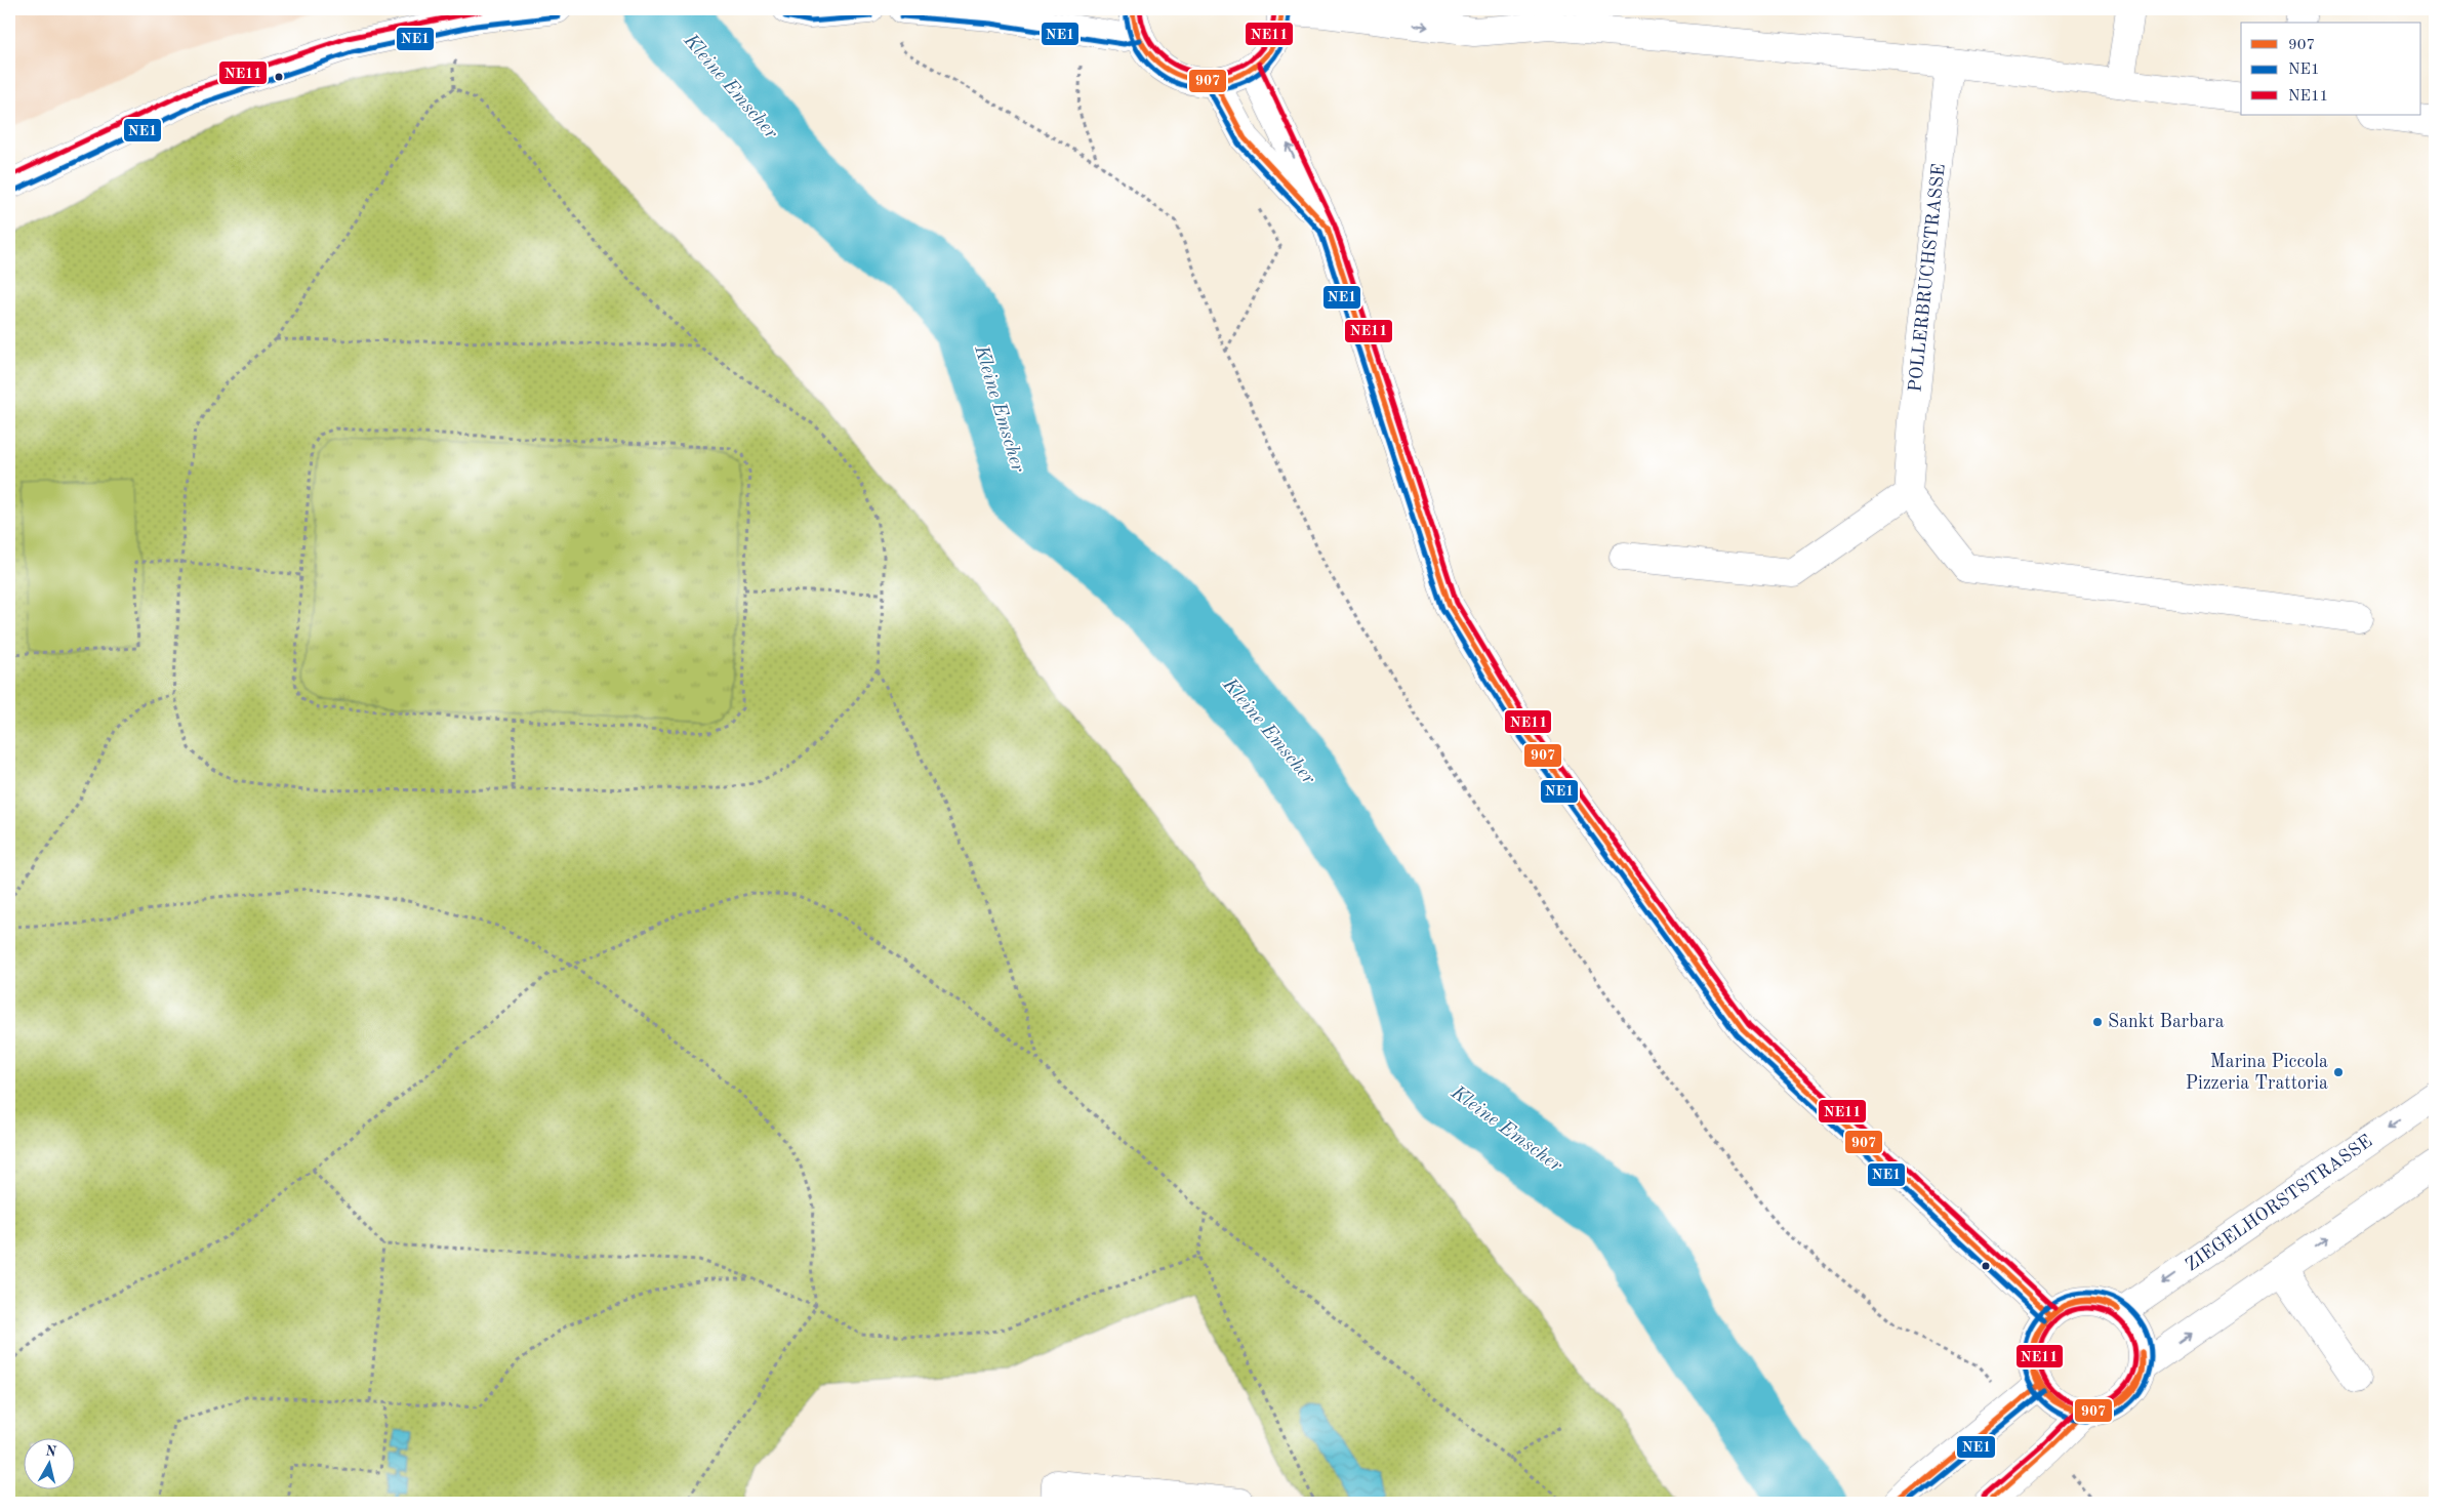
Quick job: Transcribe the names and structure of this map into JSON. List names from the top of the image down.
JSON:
{
  "streets": {
    "street": ["POLLERBRUCHSTRASSE", "ZIEGELHORSTSTRASSE"]
  },
  "water": ["Kleine Emscher"],
  "places": ["Sankt Barbara", "Marina Piccola Pizzeria Trattoria"],
  "lines": ["transit line 907", "transit line NE1", "transit line NE11"],
  "legend": ["907", "NE1", "NE11"],
  "north": "top"
}
